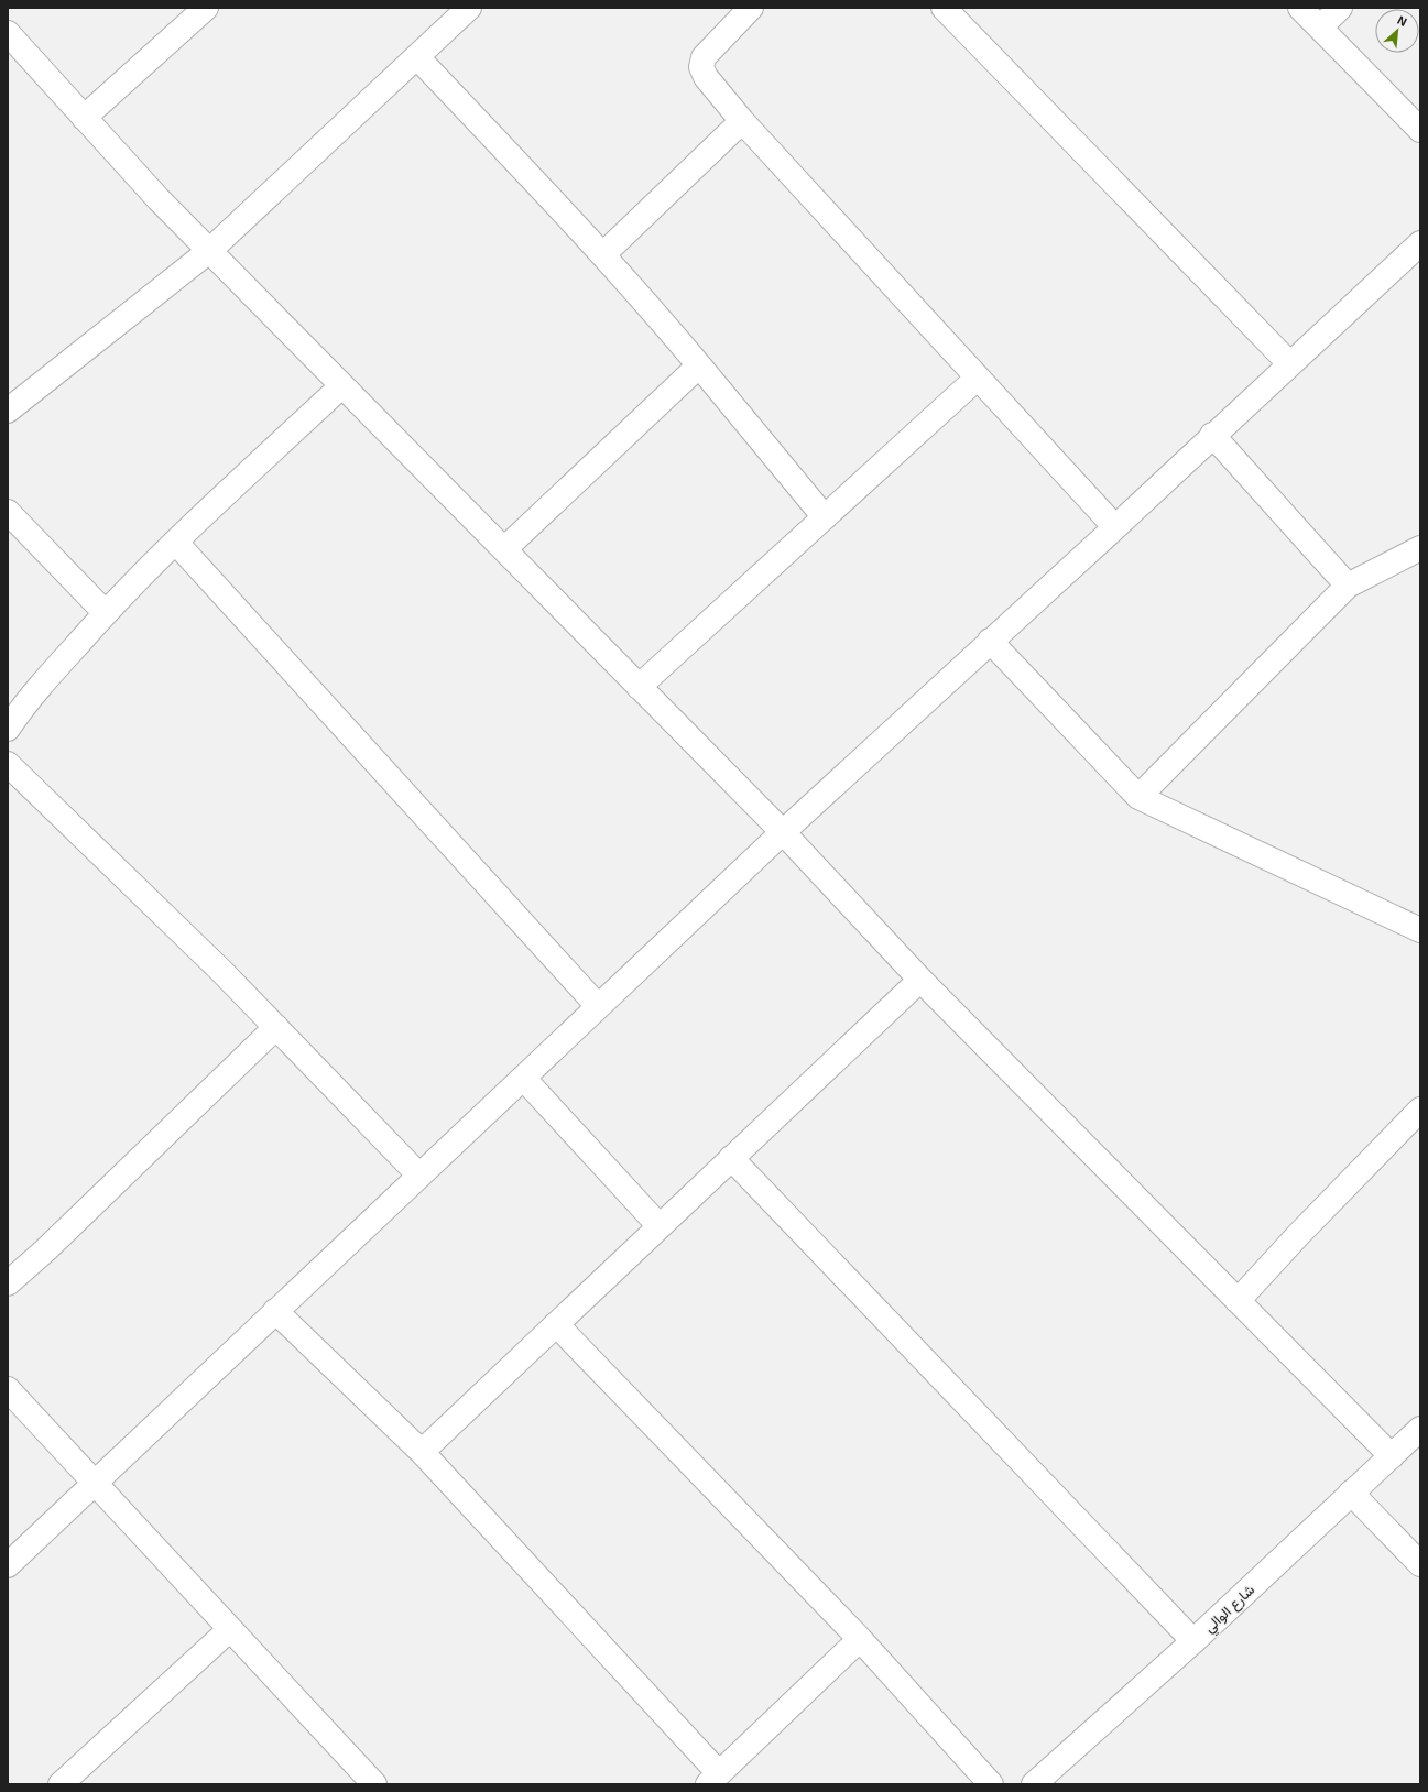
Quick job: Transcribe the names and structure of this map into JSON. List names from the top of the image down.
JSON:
{
  "streets": {
    "street": ["شارع الوالي"]
  },
  "north": "top right"
}
